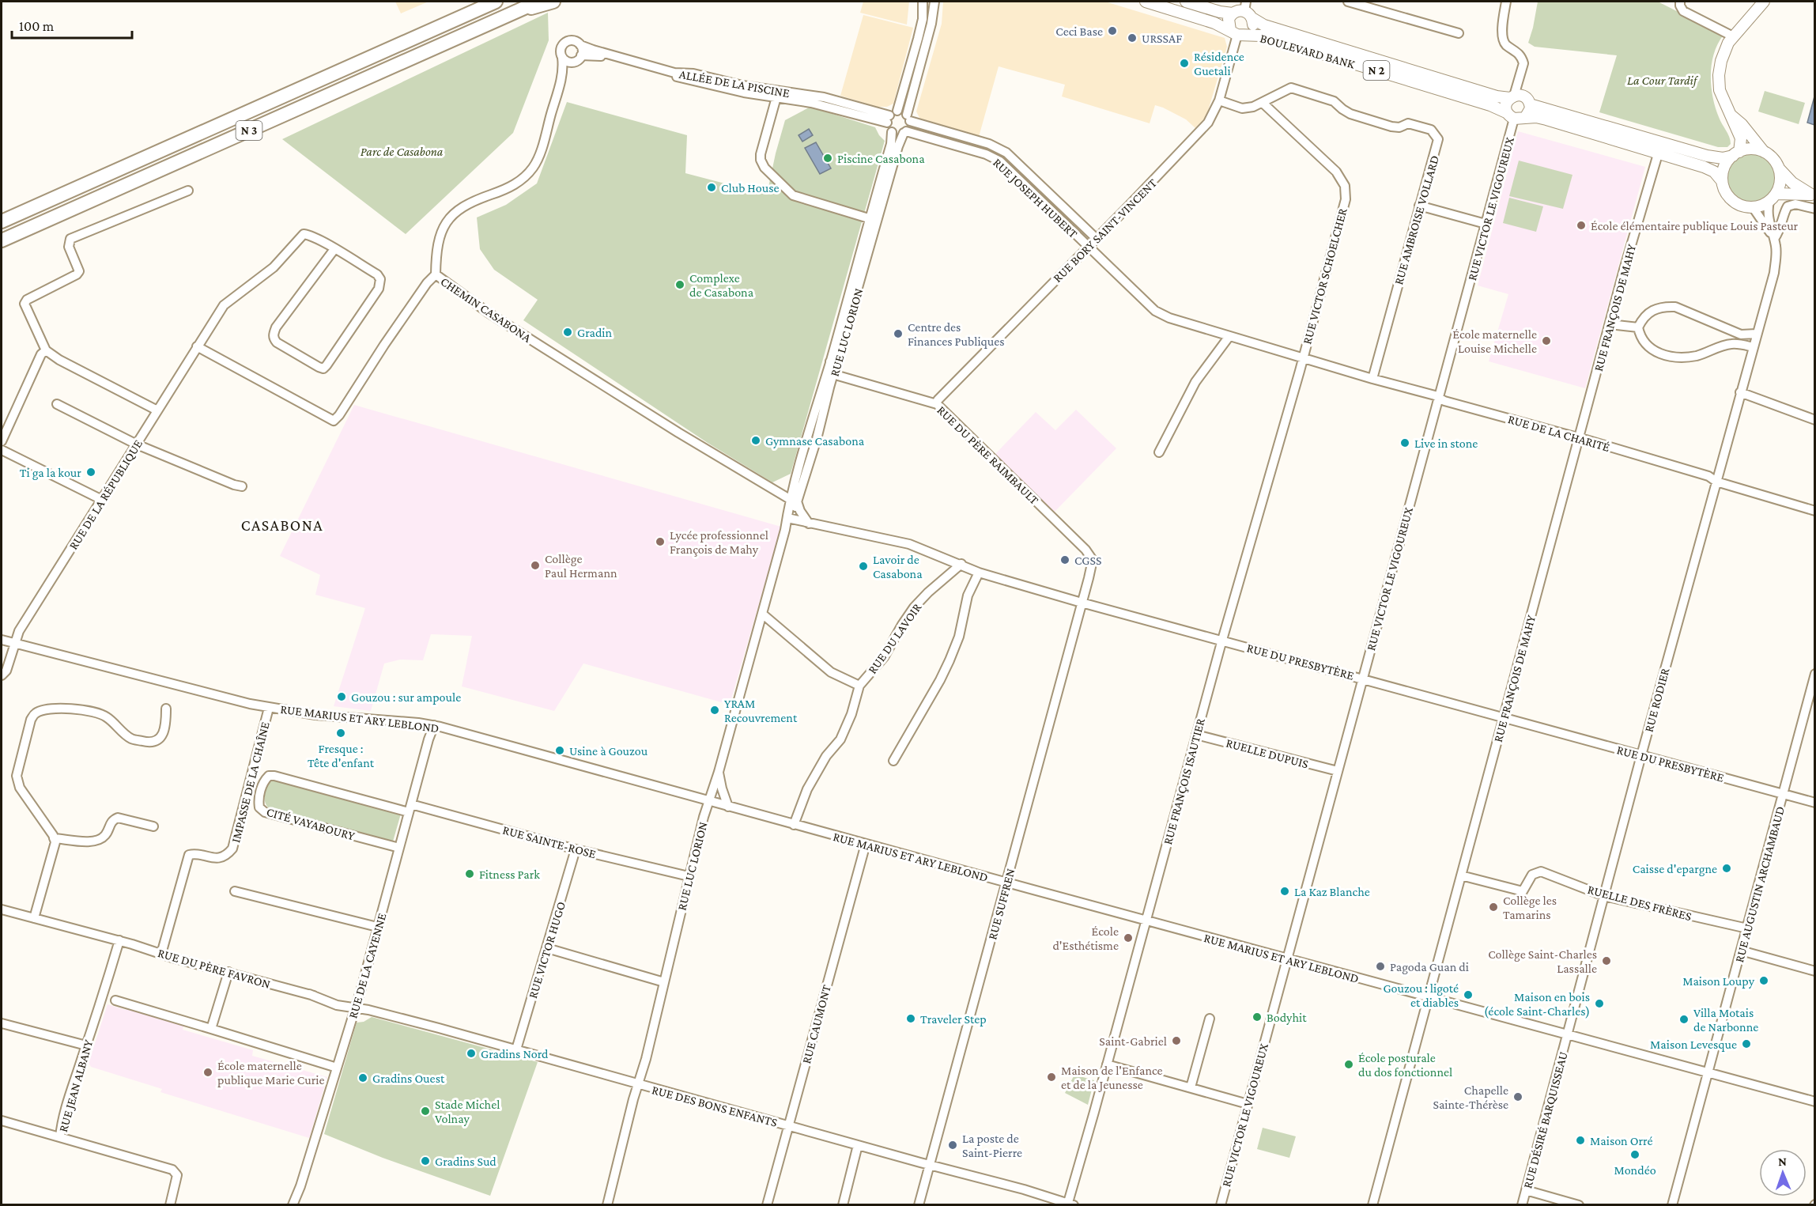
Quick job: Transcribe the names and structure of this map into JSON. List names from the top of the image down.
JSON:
{
  "streets": {
    "highway": ["N 3"],
    "main road": ["BOULEVARD BANK", "N 2"],
    "street": [
      "ALLÉE DE LA PISCINE",
      "RUE JOSEPH HUBERT",
      "RUE VICTOR LE VIGOUREUX",
      "RUE AMBROISE VOLLARD",
      "RUE BORY SAINT-VINCENT",
      "RUE VICTOR SCHOELCHER",
      "RUE FRANÇOIS DE MAHY",
      "CHEMIN CASABONA",
      "RUE LUC LORION",
      "RUE DE LA CHARITÉ",
      "RUE DU PÈRE RAIMBAULT",
      "RUE DE LA RÉPUBLIQUE",
      "RUE DU LAVOIR",
      "RUE DU PRESBYTÈRE",
      "RUE RODIER",
      "RUE MARIUS ET ARY LEBLOND",
      "RUELLE DUPUIS",
      "RUE FRANÇOIS ISAUTIER",
      "IMPASSE DE LA CHAÎNE",
      "CITÉ VAYABOURY",
      "RUE SAINTE-ROSE",
      "RUE AUGUSTIN ARCHAMBAUD",
      "RUELLE DES FRÈRES",
      "RUE SUFFREN",
      "RUE VICTOR HUGO",
      "RUE DE LA CAYENNE",
      "RUE DU PÈRE FAVRON",
      "RUE CAUMONT",
      "RUE JEAN ALBANY",
      "RUE DES BONS ENFANTS",
      "RUE DÉSIRÉ BARQUISSEAU"
    ]
  },
  "crossings": [
    ["BOULEVARD BANK", "N 2"],
    ["BOULEVARD BANK", "RUE VICTOR LE VIGOUREUX"],
    ["BOULEVARD BANK", "RUE BORY SAINT-VINCENT"],
    ["BOULEVARD BANK", "RUE FRANÇOIS DE MAHY"],
    ["N 2", "RUE VICTOR LE VIGOUREUX"],
    ["ALLÉE DE LA PISCINE", "RUE JOSEPH HUBERT"],
    ["RUE JOSEPH HUBERT", "RUE BORY SAINT-VINCENT"],
    ["RUE JOSEPH HUBERT", "RUE VICTOR SCHOELCHER"],
    ["RUE JOSEPH HUBERT", "RUE LUC LORION"],
    ["RUE JOSEPH HUBERT", "RUE DE LA CHARITÉ"],
    ["RUE JOSEPH HUBERT", "RUE FRANÇOIS ISAUTIER"],
    ["RUE VICTOR LE VIGOUREUX", "RUE DE LA CHARITÉ"],
    ["RUE VICTOR LE VIGOUREUX", "RUE DU PRESBYTÈRE"],
    ["RUE VICTOR LE VIGOUREUX", "RUE MARIUS ET ARY LEBLOND"],
    ["RUE VICTOR LE VIGOUREUX", "RUELLE DUPUIS"],
    ["RUE AMBROISE VOLLARD", "RUE VICTOR SCHOELCHER"],
    ["RUE AMBROISE VOLLARD", "RUE DE LA CHARITÉ"],
    ["RUE BORY SAINT-VINCENT", "RUE DU PÈRE RAIMBAULT"],
    ["RUE VICTOR SCHOELCHER", "RUE DE LA CHARITÉ"],
    ["RUE VICTOR SCHOELCHER", "RUE FRANÇOIS ISAUTIER"],
    ["RUE FRANÇOIS DE MAHY", "RUE DE LA CHARITÉ"],
    ["RUE FRANÇOIS DE MAHY", "RUE DU PRESBYTÈRE"],
    ["RUE FRANÇOIS DE MAHY", "RUE MARIUS ET ARY LEBLOND"],
    ["RUE FRANÇOIS DE MAHY", "RUELLE DES FRÈRES"],
    ["CHEMIN CASABONA", "RUE LUC LORION"],
    ["CHEMIN CASABONA", "RUE DE LA RÉPUBLIQUE"],
    ["RUE LUC LORION", "RUE DU PÈRE RAIMBAULT"],
    ["RUE LUC LORION", "RUE DU PRESBYTÈRE"],
    ["RUE LUC LORION", "RUE MARIUS ET ARY LEBLOND"],
    ["RUE LUC LORION", "RUE SAINTE-ROSE"],
    ["RUE LUC LORION", "RUE DES BONS ENFANTS"],
    ["RUE DE LA CHARITÉ", "RUE RODIER"],
    ["RUE DE LA CHARITÉ", "RUE FRANÇOIS ISAUTIER"],
    ["RUE DU PÈRE RAIMBAULT", "RUE DU PRESBYTÈRE"],
    ["RUE DU PÈRE RAIMBAULT", "RUE SUFFREN"],
    ["RUE DE LA RÉPUBLIQUE", "RUE MARIUS ET ARY LEBLOND"],
    ["RUE DU LAVOIR", "RUE DU PRESBYTÈRE"],
    ["RUE DU LAVOIR", "RUE MARIUS ET ARY LEBLOND"],
    ["RUE DU PRESBYTÈRE", "RUE RODIER"],
    ["RUE DU PRESBYTÈRE", "RUE FRANÇOIS ISAUTIER"],
    ["RUE DU PRESBYTÈRE", "RUE AUGUSTIN ARCHAMBAUD"],
    ["RUE DU PRESBYTÈRE", "RUE SUFFREN"],
    ["RUE RODIER", "RUE MARIUS ET ARY LEBLOND"],
    ["RUE RODIER", "RUELLE DES FRÈRES"],
    ["RUE RODIER", "RUE DÉSIRÉ BARQUISSEAU"],
    ["RUE MARIUS ET ARY LEBLOND", "RUE FRANÇOIS ISAUTIER"],
    ["RUE MARIUS ET ARY LEBLOND", "IMPASSE DE LA CHAÎNE"],
    ["RUE MARIUS ET ARY LEBLOND", "RUE AUGUSTIN ARCHAMBAUD"],
    ["RUE MARIUS ET ARY LEBLOND", "RUE SUFFREN"],
    ["RUE MARIUS ET ARY LEBLOND", "RUE DE LA CAYENNE"],
    ["RUE MARIUS ET ARY LEBLOND", "RUE CAUMONT"],
    ["RUE MARIUS ET ARY LEBLOND", "RUE DÉSIRÉ BARQUISSEAU"],
    ["RUELLE DUPUIS", "RUE FRANÇOIS ISAUTIER"],
    ["RUE FRANÇOIS ISAUTIER", "RUE DES BONS ENFANTS"],
    ["IMPASSE DE LA CHAÎNE", "RUE DU PÈRE FAVRON"],
    ["CITÉ VAYABOURY", "RUE SAINTE-ROSE"],
    ["CITÉ VAYABOURY", "RUE DE LA CAYENNE"],
    ["RUE SAINTE-ROSE", "RUE VICTOR HUGO"],
    ["RUE SAINTE-ROSE", "RUE DE LA CAYENNE"],
    ["RUE AUGUSTIN ARCHAMBAUD", "RUELLE DES FRÈRES"],
    ["RUE SUFFREN", "RUE DES BONS ENFANTS"],
    ["RUE VICTOR HUGO", "RUE DES BONS ENFANTS"],
    ["RUE DE LA CAYENNE", "RUE DU PÈRE FAVRON"],
    ["RUE DE LA CAYENNE", "RUE DES BONS ENFANTS"],
    ["RUE DU PÈRE FAVRON", "RUE JEAN ALBANY"],
    ["RUE DU PÈRE FAVRON", "RUE DES BONS ENFANTS"],
    ["RUE CAUMONT", "RUE DES BONS ENFANTS"]
  ],
  "districts": ["CASABONA"],
  "parks": ["La Cour Tardif", "Parc de Casabona"],
  "places": [
    "Ceci Base",
    "URSSAF",
    "Résidence Guetali",
    "Piscine Casabona",
    "Club House",
    "École élémentaire publique Louis Pasteur",
    "Complexe de Casabona",
    "Gradin",
    "Centre des Finances Publiques",
    "École maternelle Louise Michelle",
    "Gymnase Casabona",
    "Live in stone",
    "Ti ga la kour",
    "Lycée professionnel François de Mahy",
    "CGSS",
    "Collège Paul Hermann",
    "Lavoir de Casabona",
    "Gouzou : sur ampoule",
    "YRAM Recouvrement",
    "Fresque : Tête d'enfant",
    "Usine à Gouzou",
    "Caisse d'epargne",
    "Fitness Park",
    "La Kaz Blanche",
    "Collège les Tamarins",
    "École d'Esthétisme",
    "Collège Saint-Charles Lassalle",
    "Pagoda Guan di",
    "Maison Loupy",
    "Gouzou : ligoté et diables",
    "Maison en bois (école Saint-Charles)",
    "Bodyhit",
    "Traveler Step",
    "Villa Motais de Narbonne",
    "Saint-Gabriel",
    "Maison Levesque",
    "Gradins Nord",
    "École posturale du dos fonctionnel",
    "École maternelle publique Marie Curie",
    "Maison de l'Enfance et de la Jeunesse",
    "Gradins Ouest",
    "Chapelle Sainte-Thérèse",
    "Stade Michel Volnay",
    "Maison Orré",
    "La poste de Saint-Pierre",
    "Mondéo",
    "Gradins Sud"
  ],
  "scale_bar": "100 m",
  "north": "top"
}
